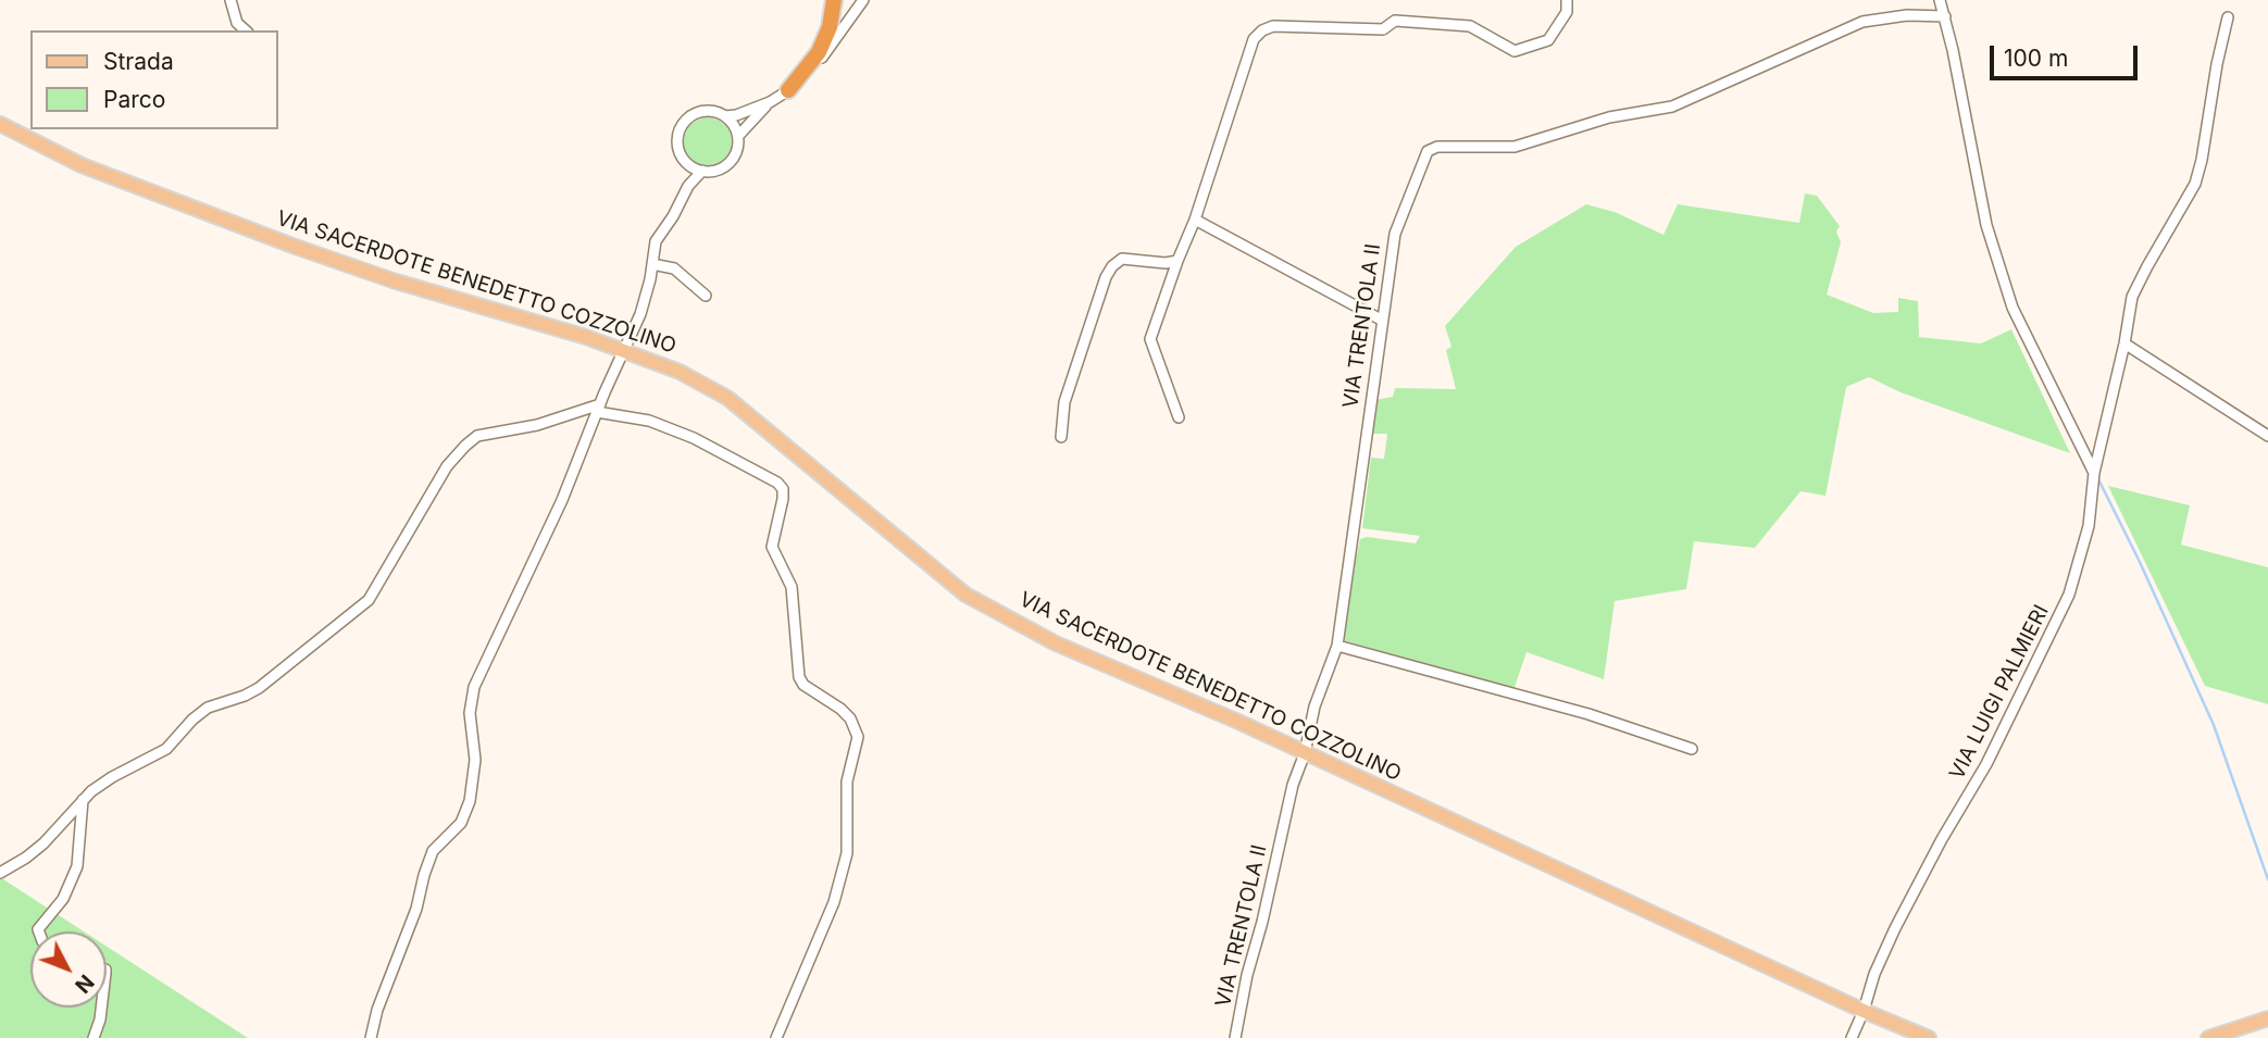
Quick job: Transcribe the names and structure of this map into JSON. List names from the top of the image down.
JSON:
{
  "streets": {
    "main road": ["VIA SACERDOTE BENEDETTO COZZOLINO"],
    "street": ["VIA TRENTOLA II", "VIA LUIGI PALMIERI"]
  },
  "crossings": [
    ["VIA SACERDOTE BENEDETTO COZZOLINO", "VIA TRENTOLA II"],
    ["VIA SACERDOTE BENEDETTO COZZOLINO", "VIA LUIGI PALMIERI"]
  ],
  "legend": ["Strada", "Parco"],
  "scale_bar": "100 m",
  "north": "bottom right"
}
